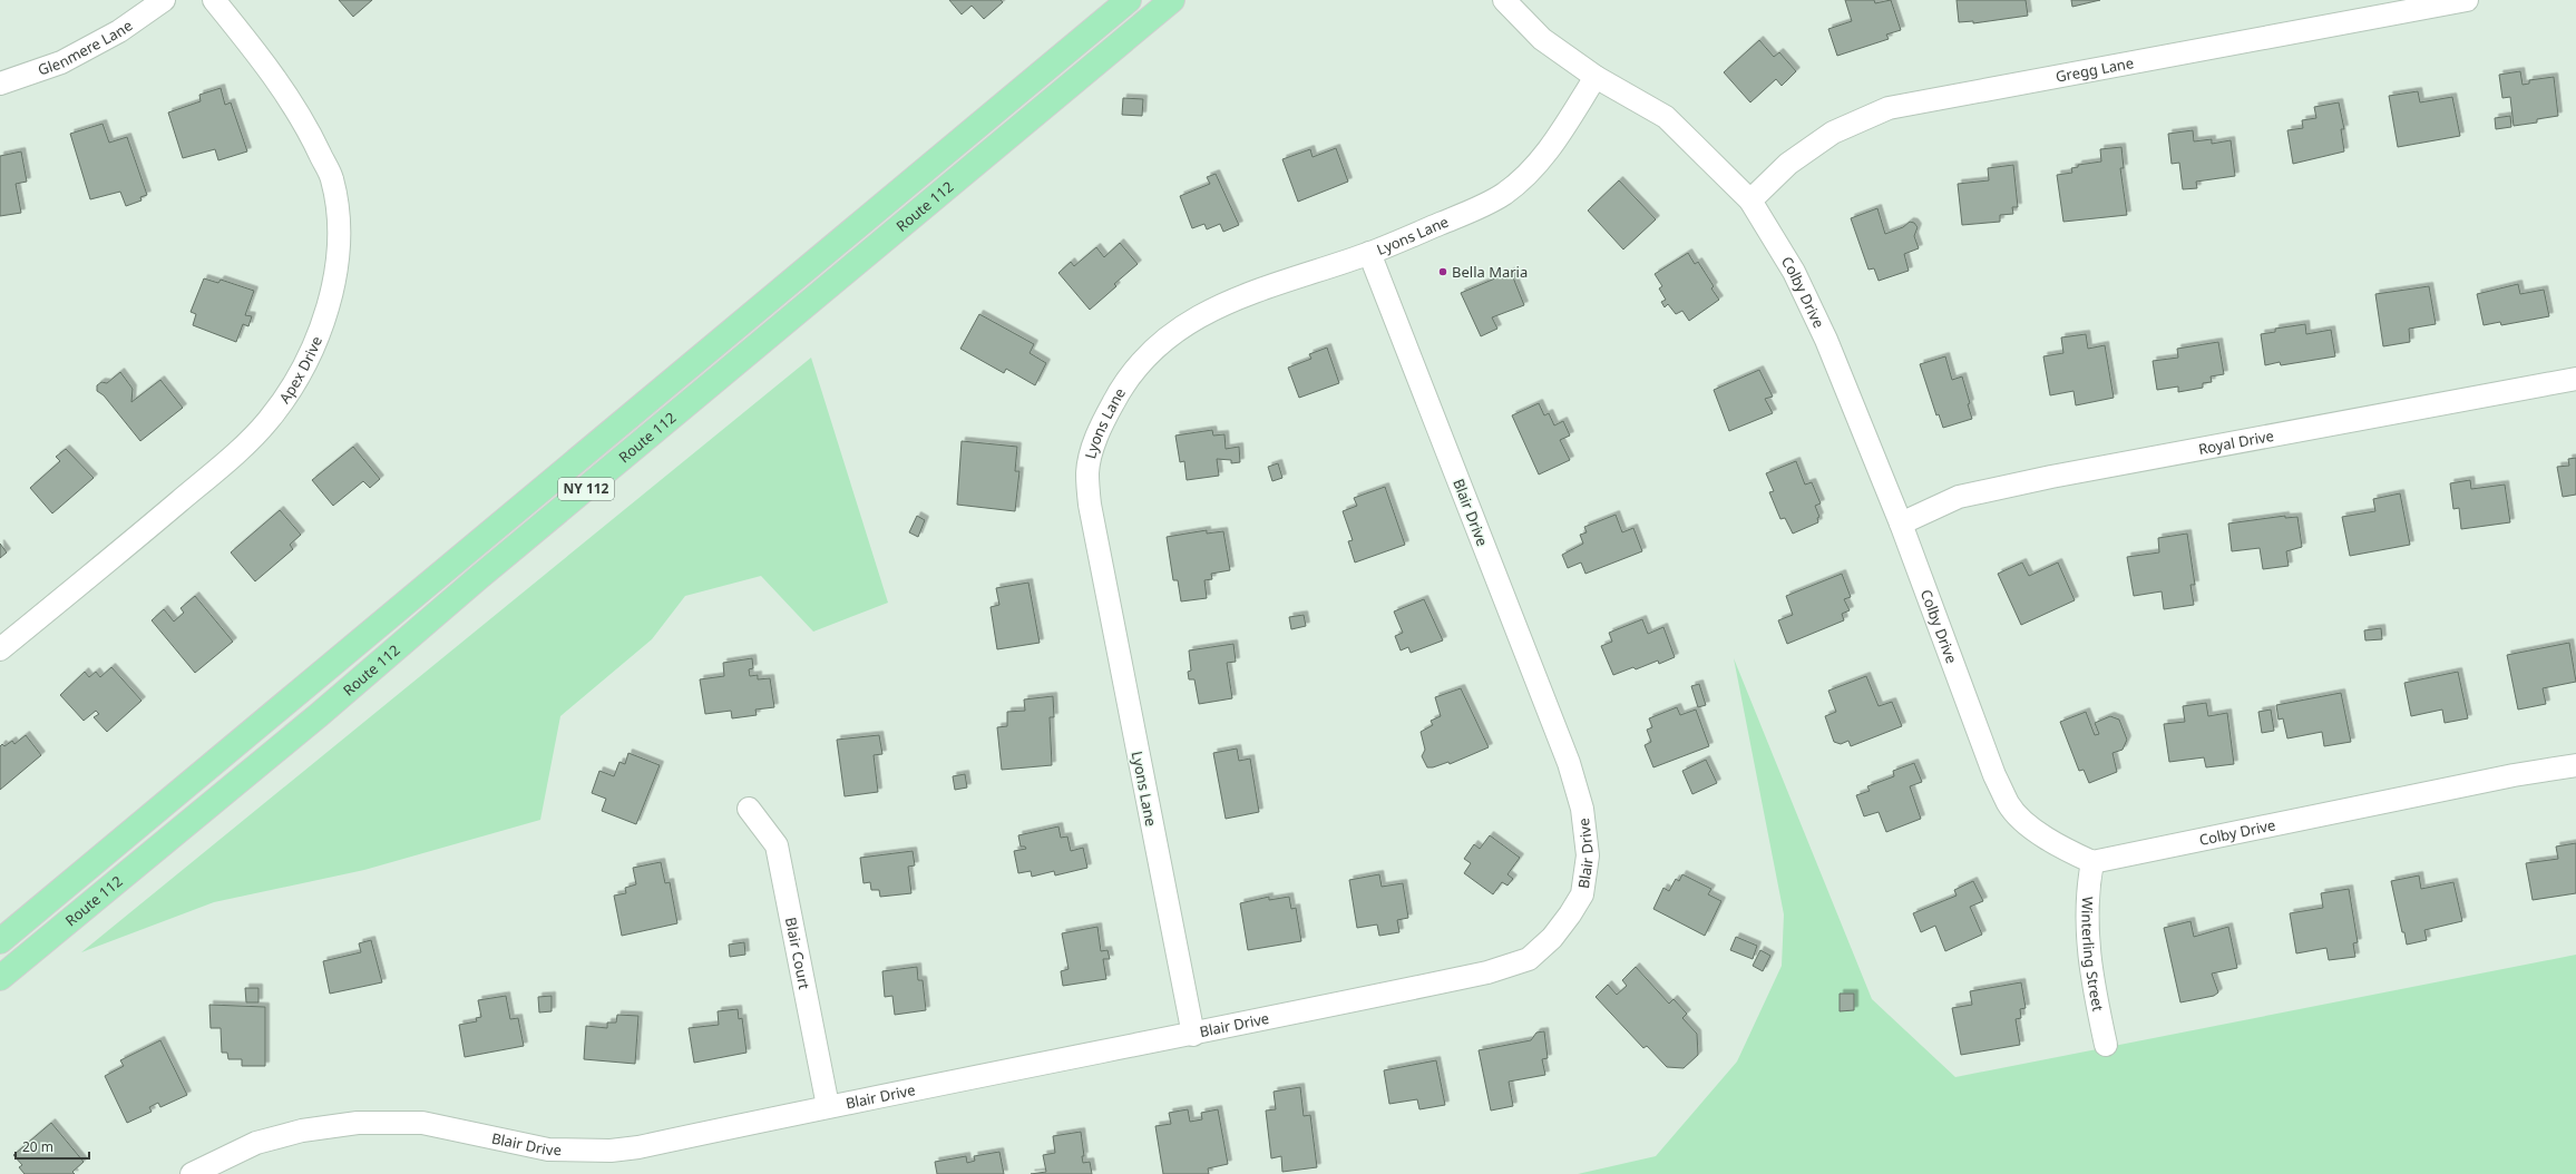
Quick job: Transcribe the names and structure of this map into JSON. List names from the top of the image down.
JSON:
{
  "streets": {
    "main road": ["Route 112", "NY 112"],
    "street": [
      "Glenmere Lane",
      "Gregg Lane",
      "Lyons Lane",
      "Colby Drive",
      "Apex Drive",
      "Royal Drive",
      "Blair Drive",
      "Blair Court",
      "Winterling Street"
    ]
  },
  "crossings": [
    ["Gregg Lane", "Colby Drive"],
    ["Lyons Lane", "Colby Drive"],
    ["Lyons Lane", "Blair Drive"],
    ["Colby Drive", "Royal Drive"],
    ["Colby Drive", "Winterling Street"],
    ["Blair Drive", "Blair Court"]
  ],
  "places": ["Bella Maria"],
  "scale_bar": "20 m"
}
